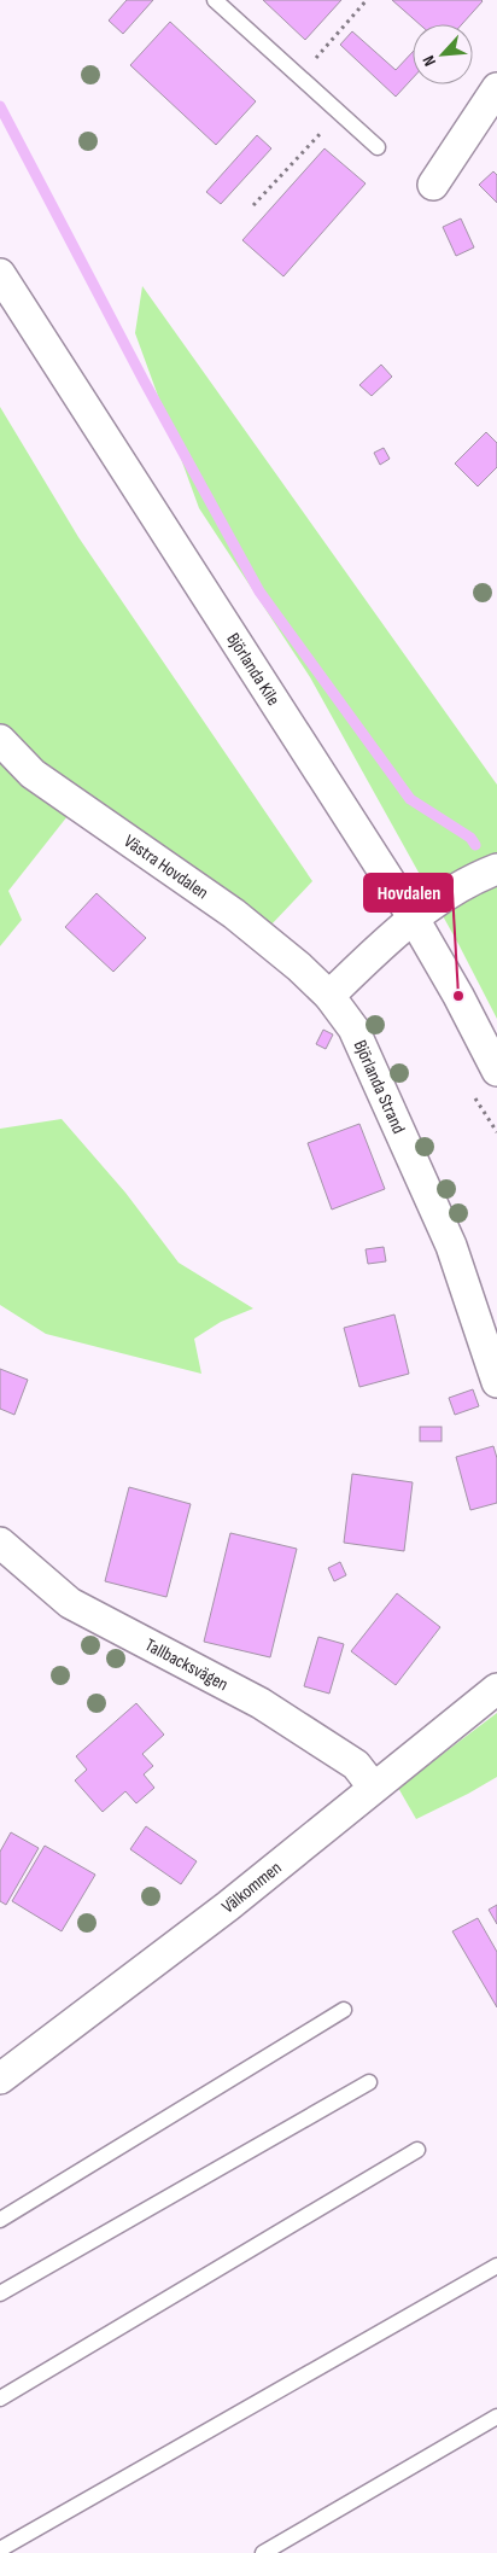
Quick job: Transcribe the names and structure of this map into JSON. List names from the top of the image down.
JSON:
{
  "streets": {
    "street": [
      "Björlanda Kile",
      "Västra Hovdalen",
      "Björlanda Strand",
      "Tallbacksvägen",
      "Välkommen"
    ]
  },
  "crossings": [
    ["Västra Hovdalen", "Björlanda Strand"],
    ["Tallbacksvägen", "Välkommen"]
  ],
  "places": ["Hovdalen"],
  "north": "bottom left"
}
